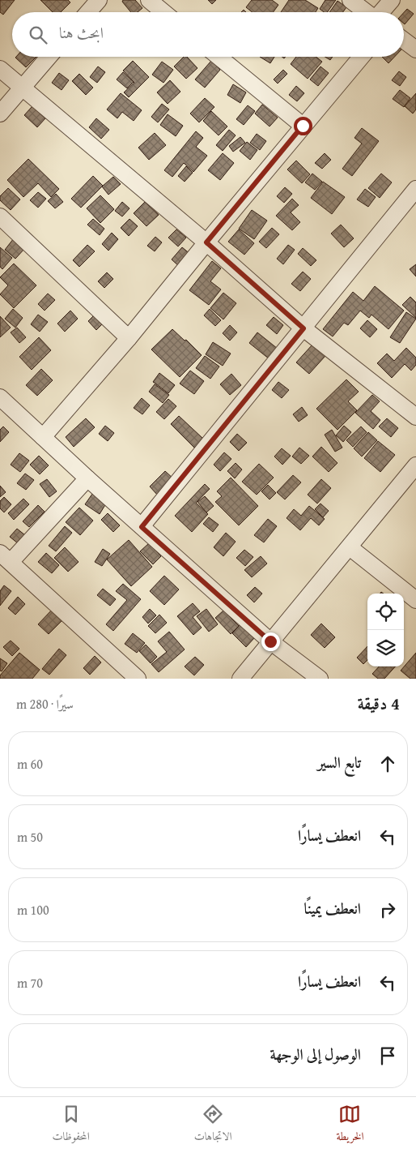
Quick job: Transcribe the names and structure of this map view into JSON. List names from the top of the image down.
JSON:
{
  "page": {
    "search": "ابحث هنا",
    "heading": ["4 دقيقة", "سيرًا · 280 m"],
    "list": [
      ["تابع السير", "60 m"],
      ["انعطف يسارًا", "50 m"],
      ["انعطف يمينًا", "100 m"],
      ["انعطف يسارًا", "70 m"],
      "الوصول إلى الوجهة"
    ],
    "nav": ["الخريطة", "الاتجاهات", "المحفوظات"]
  }
}
